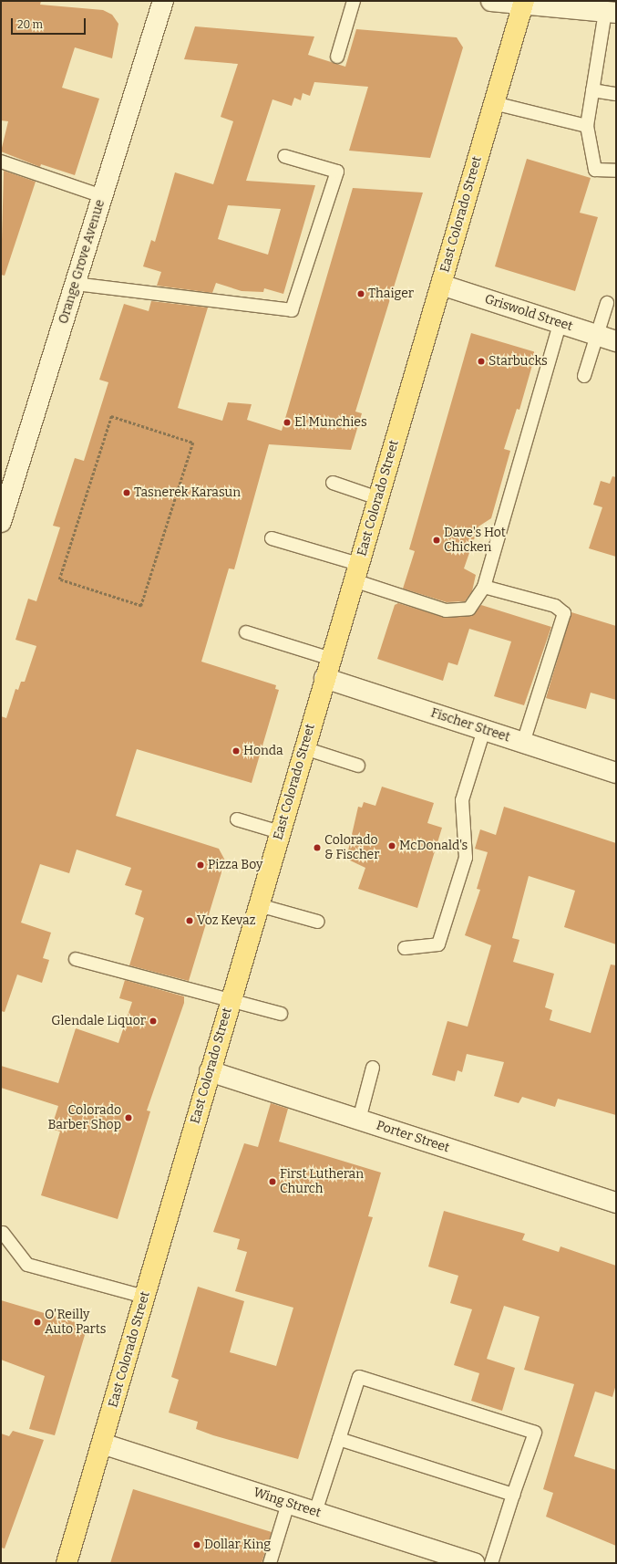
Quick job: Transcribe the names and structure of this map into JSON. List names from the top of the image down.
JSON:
{
  "streets": {
    "main road": ["East Colorado Street"],
    "street": [
      "Orange Grove Avenue",
      "Griswold Street",
      "Fischer Street",
      "Porter Street",
      "Wing Street"
    ]
  },
  "crossings": [
    ["East Colorado Street", "Griswold Street"],
    ["East Colorado Street", "Fischer Street"],
    ["East Colorado Street", "Porter Street"],
    ["East Colorado Street", "Wing Street"]
  ],
  "places": [
    "Thaiger",
    "Starbucks",
    "El Munchies",
    "Tasnerek Karasun",
    "Dave's Hot Chicken",
    "Honda",
    "McDonald's",
    "Colorado & Fischer",
    "Pizza Boy",
    "Voz Kevaz",
    "Glendale Liquor",
    "Colorado Barber Shop",
    "First Lutheran Church",
    "O'Reilly Auto Parts",
    "Dollar King"
  ],
  "scale_bar": "20 m"
}
